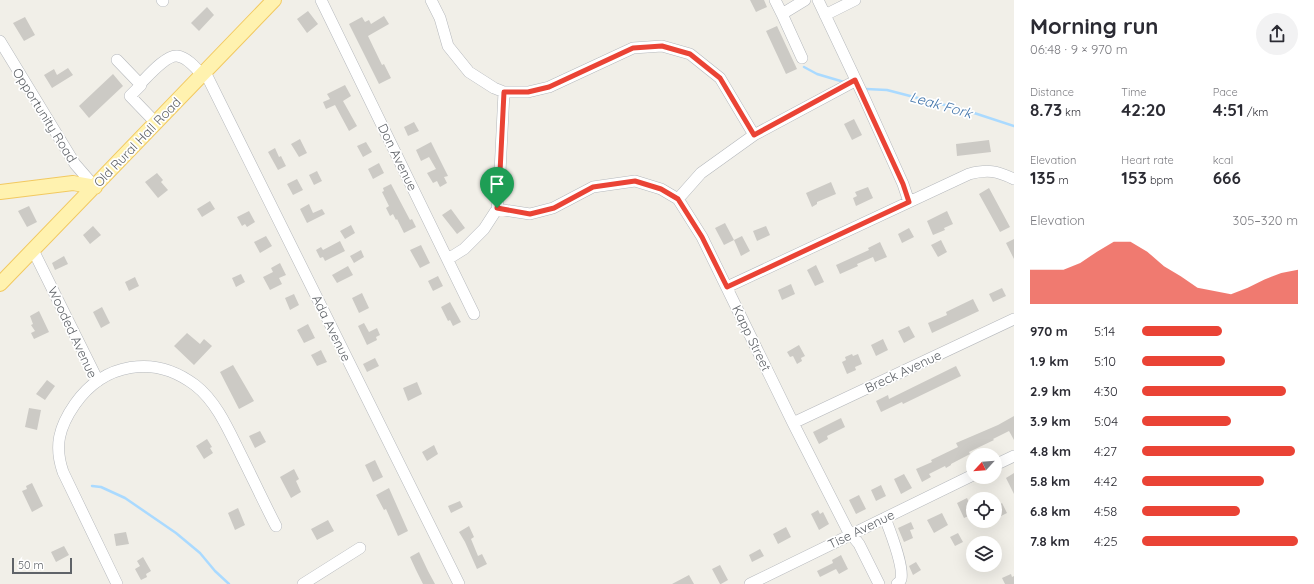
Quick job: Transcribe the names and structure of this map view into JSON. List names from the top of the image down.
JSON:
{
  "streets": {
    "main road": ["Old Rural Hall Road"],
    "street": [
      "Opportunity Road",
      "Don Avenue",
      "Ada Avenue",
      "Wooded Avenue",
      "Kapp Street",
      "Breck Avenue",
      "Tise Avenue"
    ]
  },
  "crossings": [
    ["Opportunity Road", "Old Rural Hall Road"],
    ["Old Rural Hall Road", "Ada Avenue"],
    ["Old Rural Hall Road", "Wooded Avenue"],
    ["Kapp Street", "Breck Avenue"],
    ["Kapp Street", "Tise Avenue"]
  ],
  "water": ["Leak Fork"],
  "scale_bar": "50 m",
  "north": "bottom left",
  "page": {
    "heading": ["Morning run", "06:48 · 9 × 970 m"],
    "stats": [
      ["Distance", "8.73 km"],
      ["Time", "42:20"],
      ["Pace", "4:51 /km"],
      ["Elevation", "135 m"],
      ["Heart rate", "153 bpm"],
      ["kcal", "666"]
    ],
    "chart": ["Elevation", "305–320 m"],
    "list": [
      {
        "name": "970 m",
        "note": "5:14"
      },
      {
        "name": "1.9 km",
        "note": "5:10"
      },
      {
        "name": "2.9 km",
        "note": "4:30"
      },
      {
        "name": "3.9 km",
        "note": "5:04"
      },
      {
        "name": "4.8 km",
        "note": "4:27"
      },
      {
        "name": "5.8 km",
        "note": "4:42"
      },
      {
        "name": "6.8 km",
        "note": "4:58"
      },
      {
        "name": "7.8 km",
        "note": "4:25"
      }
    ],
    "scale": "50 m"
  }
}
